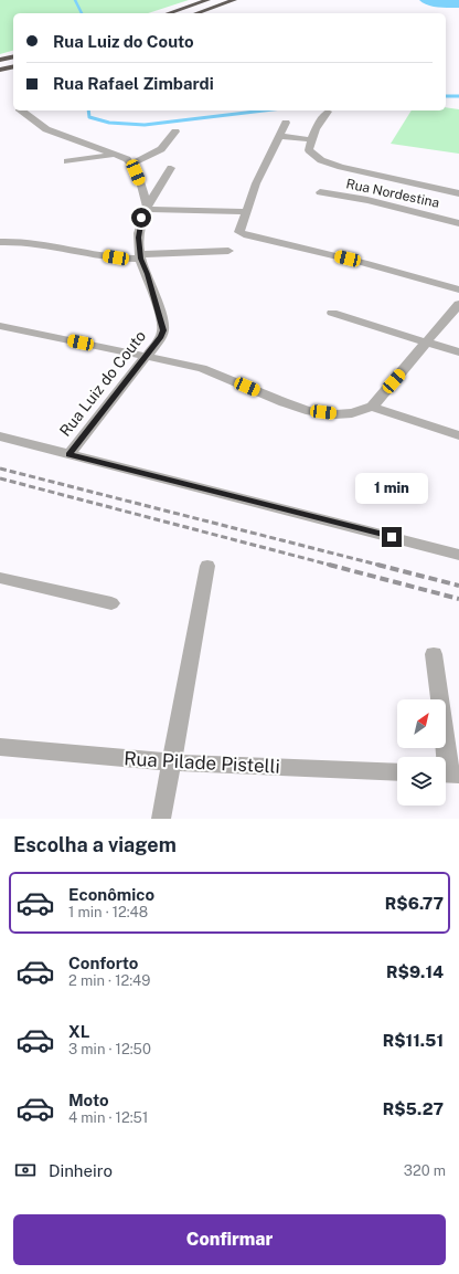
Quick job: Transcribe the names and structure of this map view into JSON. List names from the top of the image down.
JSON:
{
  "streets": {
    "street": ["Rua Nordestina", "Rua Luiz do Couto", "Rua Pilade Pistelli"]
  },
  "north": "top right",
  "page": {
    "banner": ["Rua Luiz do Couto", "Rua Rafael Zimbardi"],
    "bubble": "1 min",
    "heading": "Escolha a viagem",
    "list": [
      {
        "name": "Econômico",
        "note": "1 min · 12:48",
        "value": "R$6.77"
      },
      {
        "name": "Conforto",
        "note": "2 min · 12:49",
        "value": "R$9.14"
      },
      {
        "name": "XL",
        "note": "3 min · 12:50",
        "value": "R$11.51"
      },
      {
        "name": "Moto",
        "note": "4 min · 12:51",
        "value": "R$5.27"
      }
    ],
    "pay": ["Dinheiro", "320 m"],
    "buttons": "Confirmar"
  }
}
